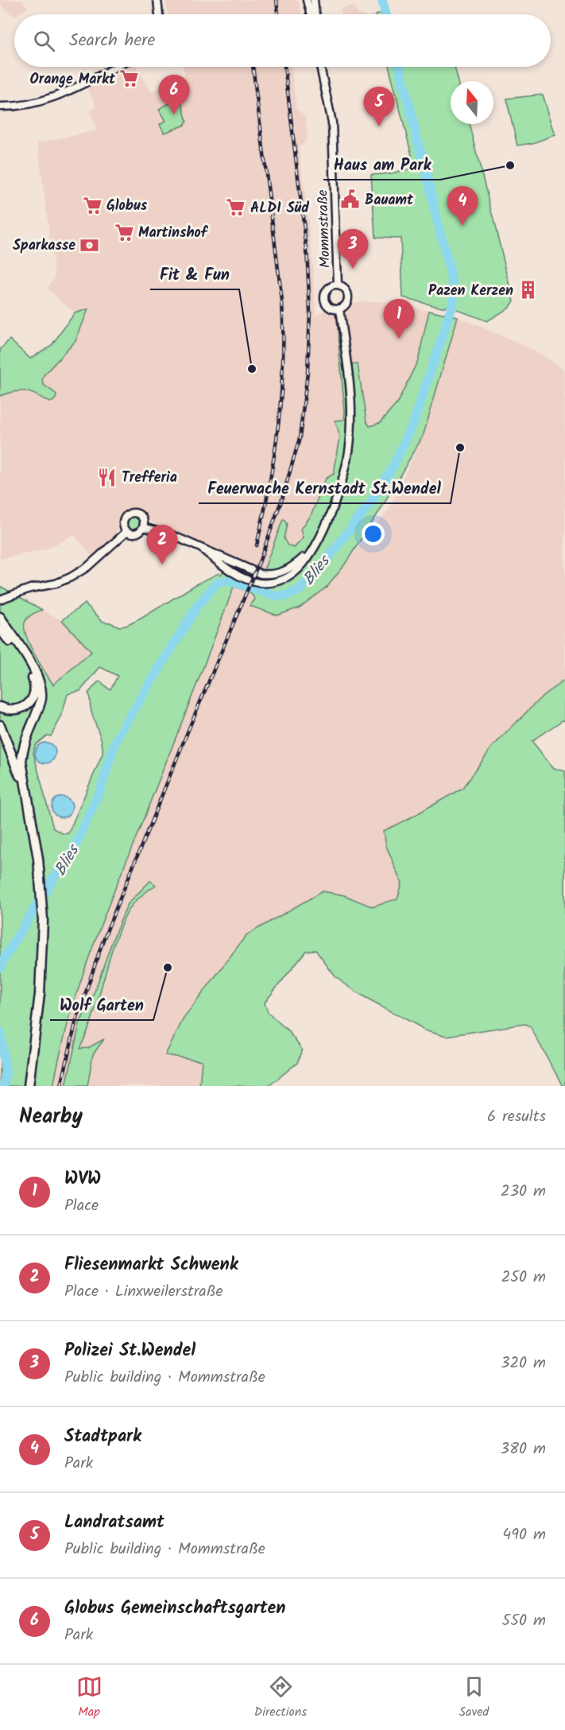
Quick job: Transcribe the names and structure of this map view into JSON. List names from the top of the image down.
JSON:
{
  "streets": {
    "main road": ["Mommstraße"]
  },
  "water": ["Blies"],
  "places": {
    "supermarket": [
      "Orange Markt",
      "Globus",
      "ALDI Süd",
      "Martinshof"
    ],
    "other": [
      "Haus am Park",
      "Fit & Fun",
      "Feuerwache Kernstadt St.Wendel",
      "Wolf Garten"
    ],
    "public building": ["Bauamt"],
    "bank": ["Sparkasse"],
    "building": ["Pazen Kerzen"],
    "restaurant": ["Trefferia"]
  },
  "north": "top",
  "page": {
    "search": "Search here",
    "pins": [
      "6",
      "5",
      "4",
      "3",
      "1",
      "2"
    ],
    "heading": ["Nearby", "6 results"],
    "list": [
      {
        "mark": "1",
        "name": "WVW",
        "note": "Place",
        "value": "230 m"
      },
      {
        "mark": "2",
        "name": "Fliesenmarkt Schwenk",
        "note": "Place · Linxweilerstraße",
        "value": "250 m"
      },
      {
        "mark": "3",
        "name": "Polizei St.Wendel",
        "note": "Public building · Mommstraße",
        "value": "320 m"
      },
      {
        "mark": "4",
        "name": "Stadtpark",
        "note": "Park",
        "value": "380 m"
      },
      {
        "mark": "5",
        "name": "Landratsamt",
        "note": "Public building · Mommstraße",
        "value": "490 m"
      },
      {
        "mark": "6",
        "name": "Globus Gemeinschaftsgarten",
        "note": "Park",
        "value": "550 m"
      }
    ],
    "nav": ["Map", "Directions", "Saved"]
  }
}
